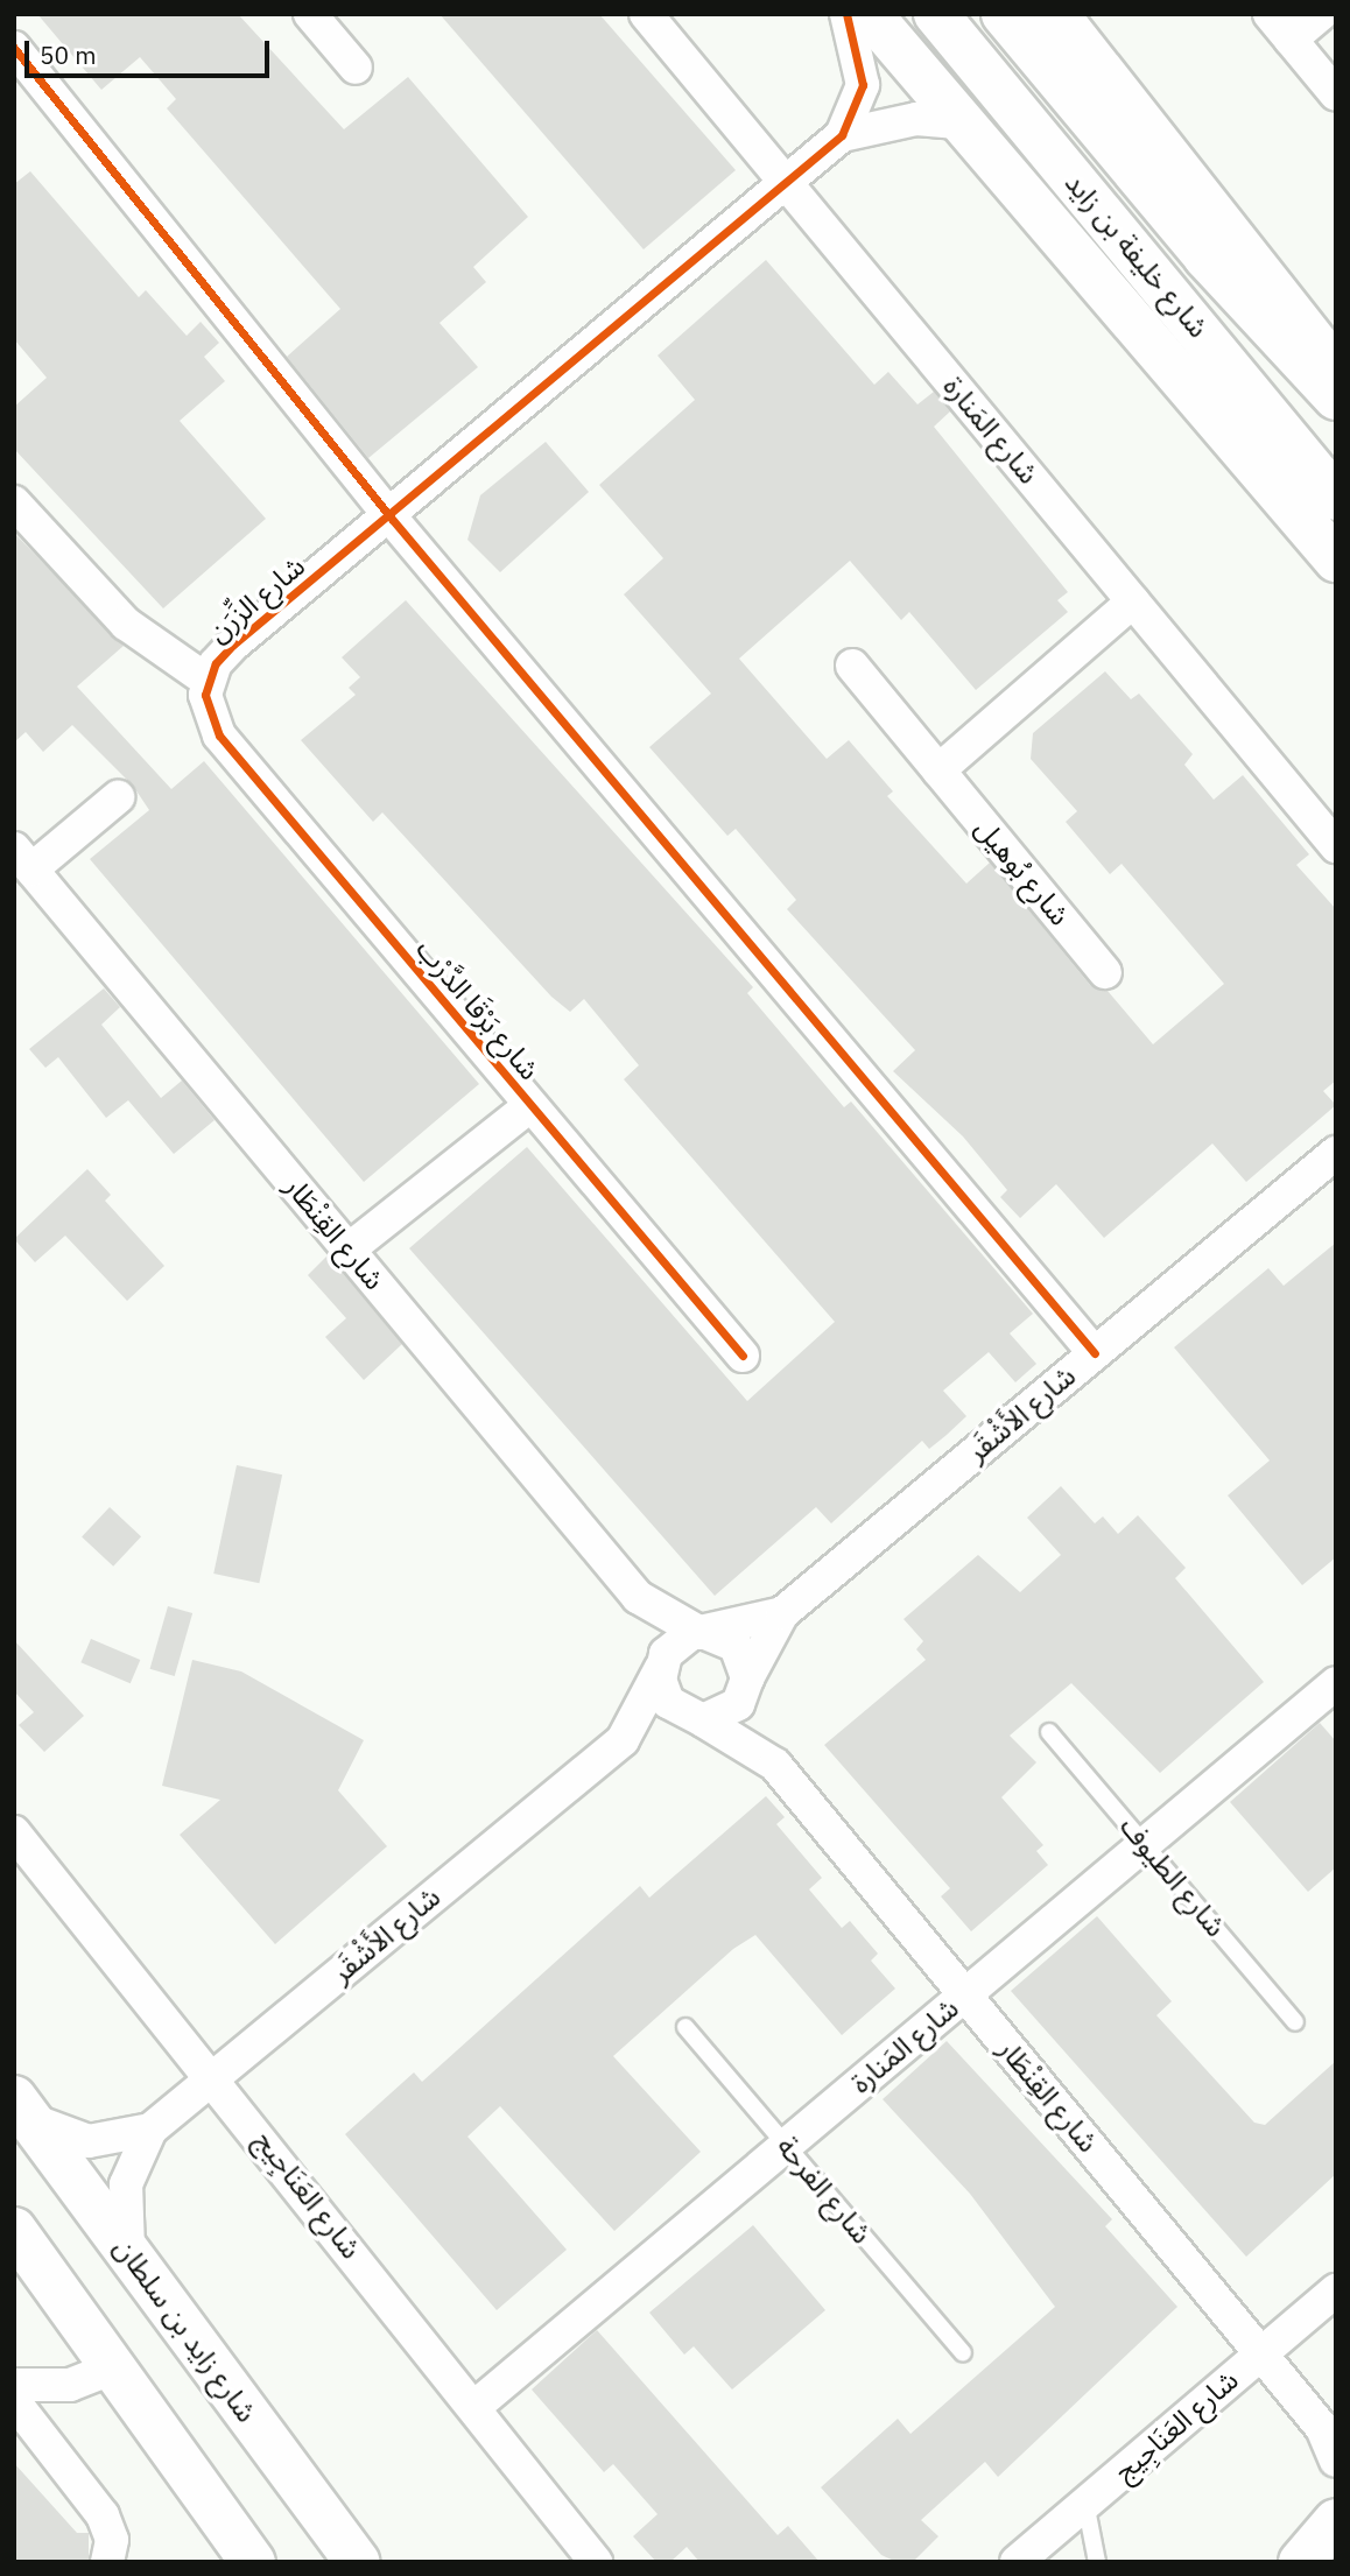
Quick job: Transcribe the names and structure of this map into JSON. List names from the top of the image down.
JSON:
{
  "streets": {
    "main road": ["شارع خليفة بن زايد", "شارع زايد بن سلطان"],
    "street": [
      "شارع المَنارة",
      "شارع الزِّرَن",
      "شارع بُوهيل",
      "شارع بَرْقَا الدَّرْب",
      "شارع القِنْطَار",
      "شارع الأَشْقَر",
      "شارع العَنَاجِيج"
    ],
    "lane": ["شارع الطيوف", "شارع الفرحة"]
  },
  "crossings": [
    ["شارع المَنارة", "شارع الزِّرَن"],
    ["شارع المَنارة", "شارع القِنْطَار"],
    ["شارع المَنارة", "شارع الطيوف"],
    ["شارع المَنارة", "شارع الفرحة"],
    ["شارع المَنارة", "شارع العَنَاجِيج"],
    ["شارع الزِّرَن", "شارع بَرْقَا الدَّرْب"],
    ["شارع بَرْقَا الدَّرْب", "شارع القِنْطَار"],
    ["شارع القِنْطَار", "شارع الأَشْقَر"],
    ["شارع القِنْطَار", "شارع العَنَاجِيج"],
    ["شارع الأَشْقَر", "شارع العَنَاجِيج"],
    ["شارع الأَشْقَر", "شارع زايد بن سلطان"]
  ],
  "scale_bar": "50 m"
}
